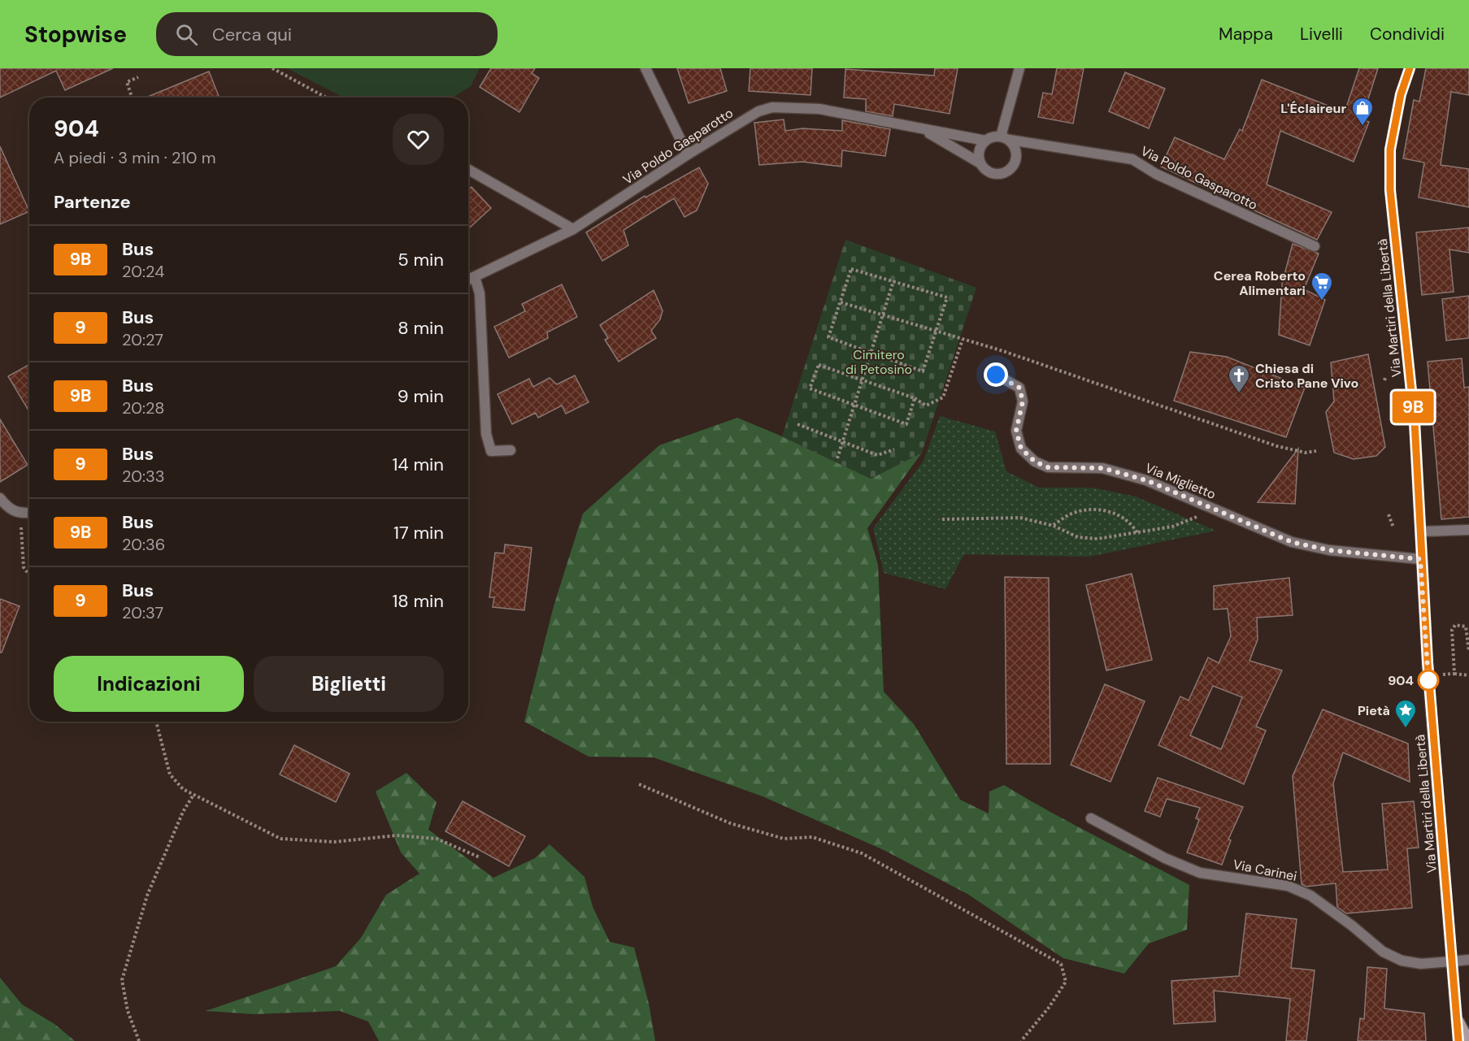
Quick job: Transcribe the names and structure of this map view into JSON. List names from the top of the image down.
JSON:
{
  "streets": {
    "street": [
      "Via Poldo Gasparotto",
      "Via Martiri della Libertà",
      "Via Miglietto",
      "Via Carinei"
    ]
  },
  "crossings": [
    ["Via Martiri della Libertà", "Via Miglietto"],
    ["Via Martiri della Libertà", "Via Carinei"]
  ],
  "parks": ["Cimitero di Petosino"],
  "places": {
    "shop": ["L'Éclaireur"],
    "supermarket": ["Cerea Roberto Alimentari"],
    "church": ["Chiesa di Cristo Pane Vivo"],
    "other": ["904"],
    "place": ["Pietà"]
  },
  "lines": ["bus line 9B"],
  "page": {
    "header": "Stopwise",
    "search": "Cerca qui",
    "nav": ["Mappa", "Livelli", "Condividi"],
    "on_map": "9B",
    "heading": [
      ["904", "A piedi · 3 min · 210 m"],
      "Partenze"
    ],
    "list": [
      {
        "mark": "9B",
        "name": "Bus",
        "note": "20:24",
        "value": "5 min"
      },
      {
        "mark": "9",
        "name": "Bus",
        "note": "20:27",
        "value": "8 min"
      },
      {
        "mark": "9B",
        "name": "Bus",
        "note": "20:28",
        "value": "9 min"
      },
      {
        "mark": "9",
        "name": "Bus",
        "note": "20:33",
        "value": "14 min"
      },
      {
        "mark": "9B",
        "name": "Bus",
        "note": "20:36",
        "value": "17 min"
      },
      {
        "mark": "9",
        "name": "Bus",
        "note": "20:37",
        "value": "18 min"
      }
    ],
    "buttons": ["Indicazioni", "Biglietti"]
  }
}
